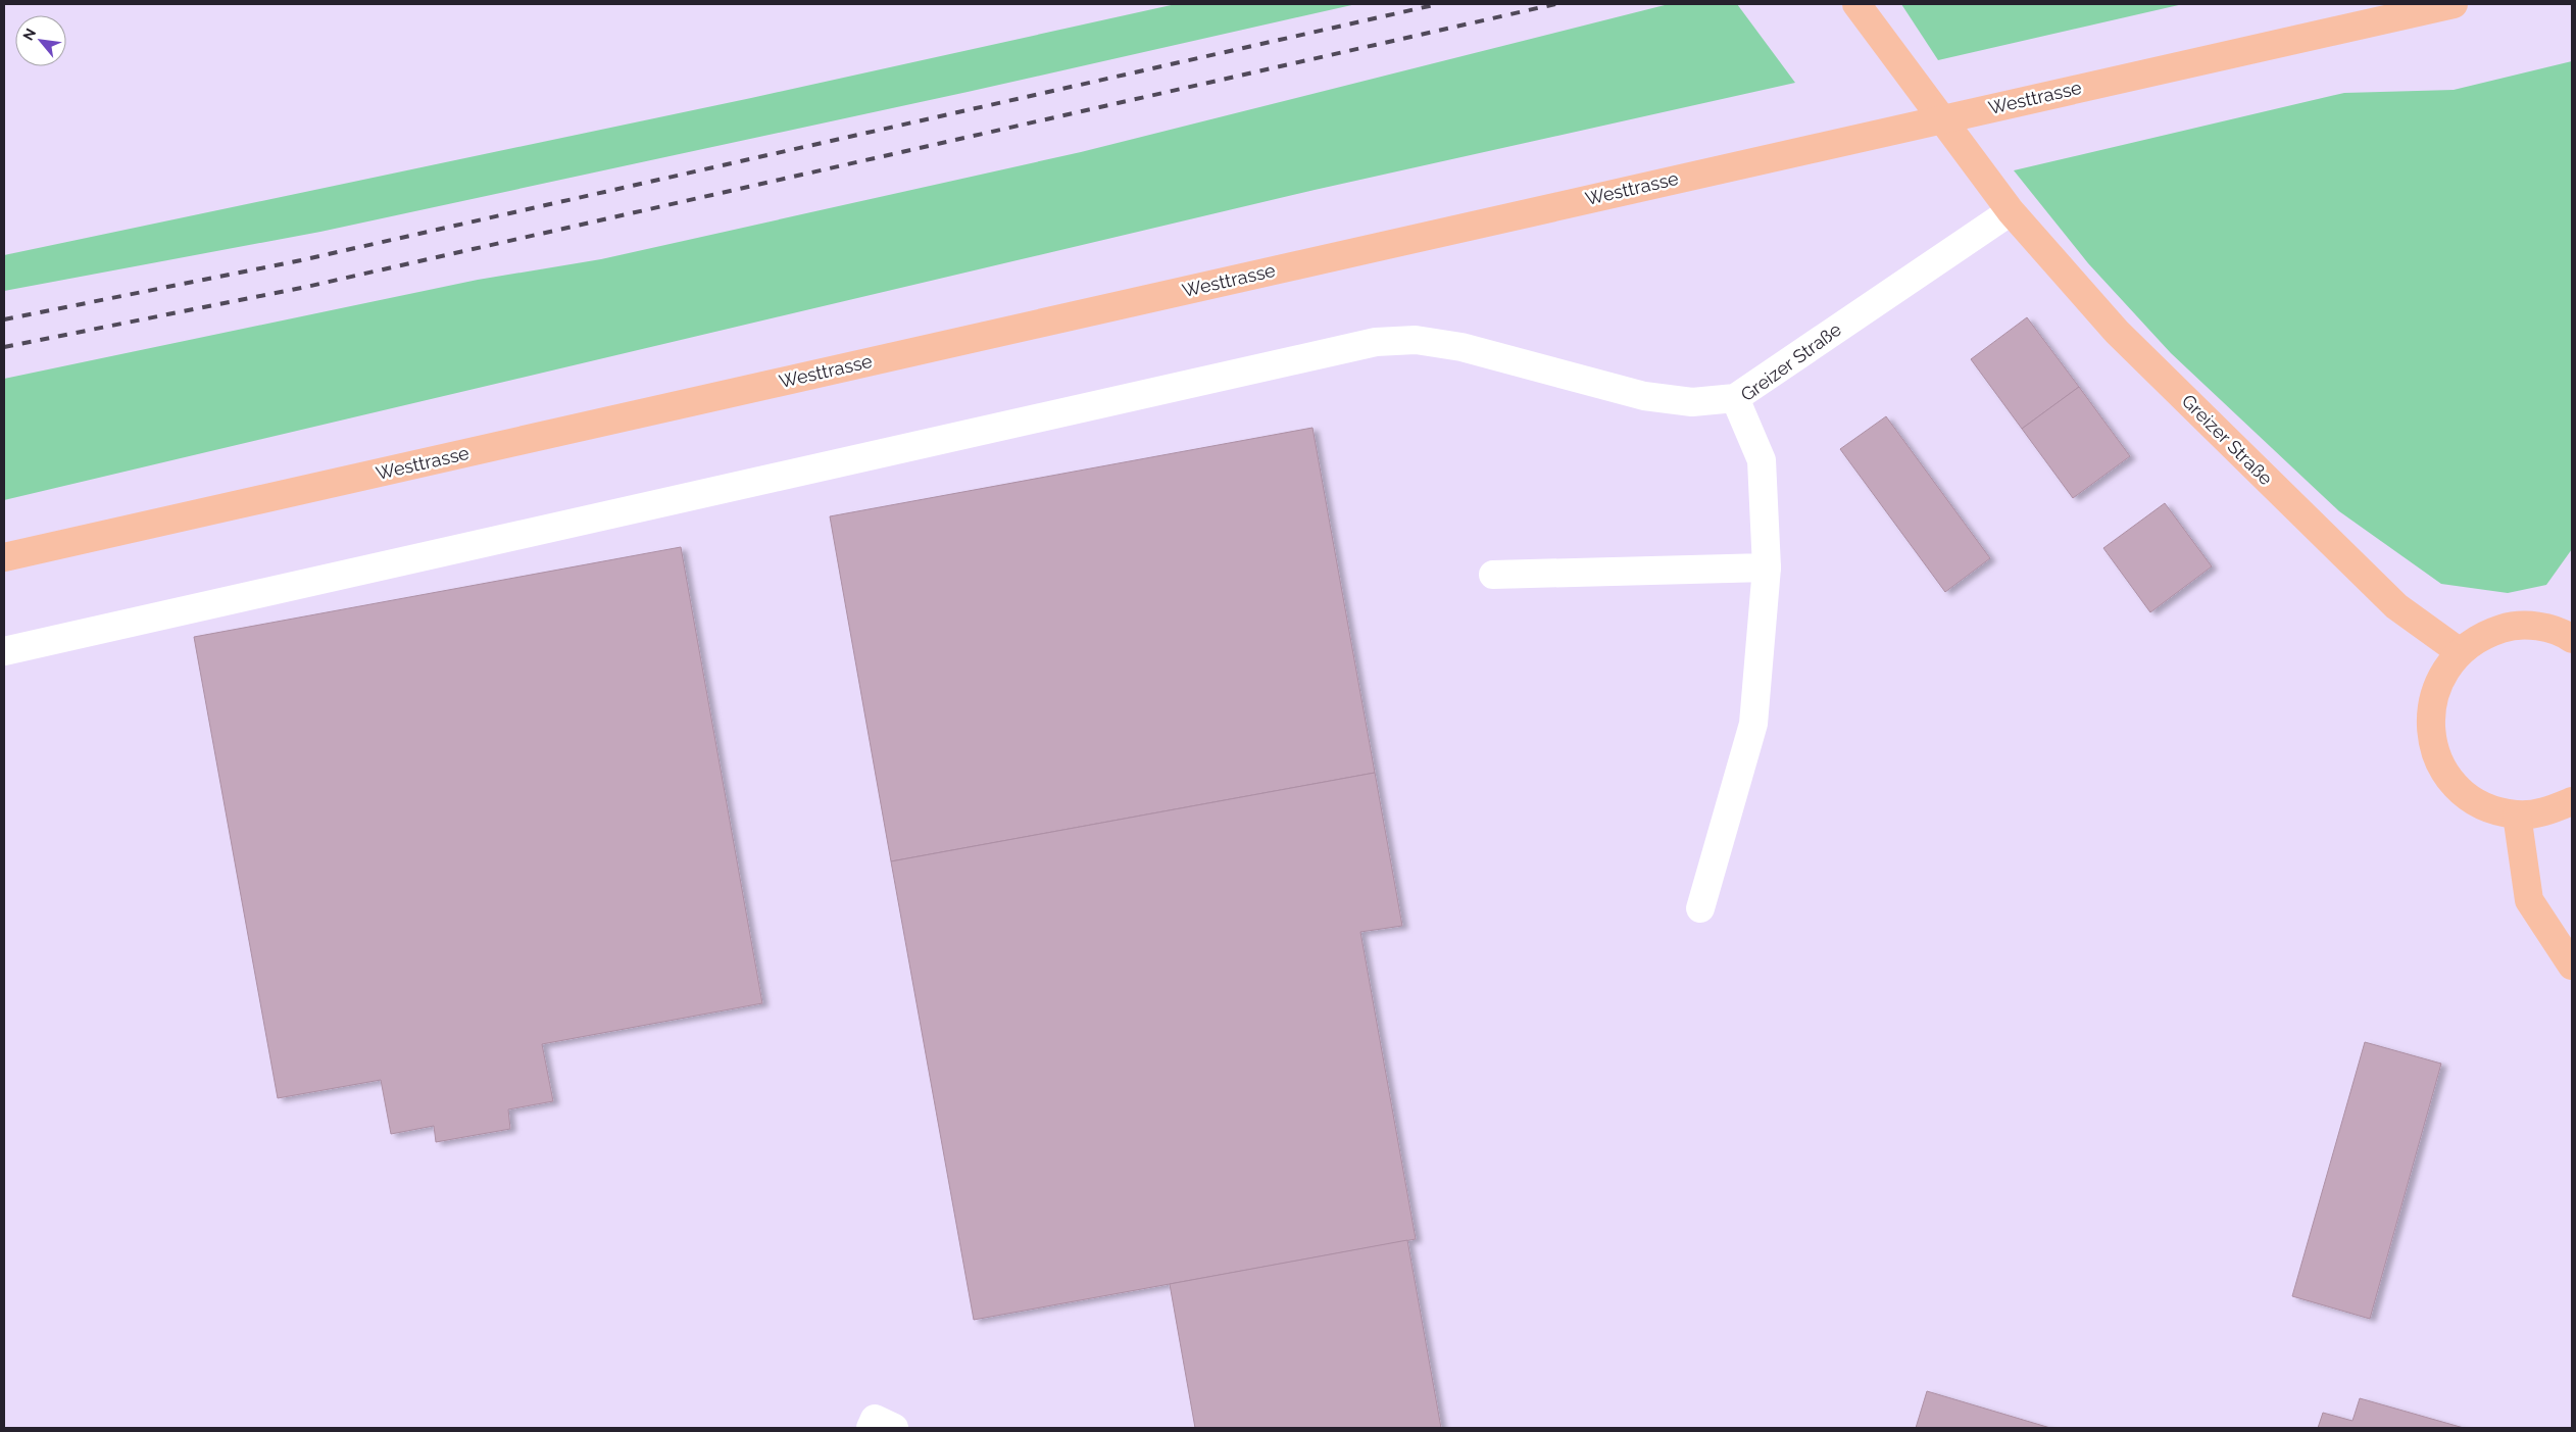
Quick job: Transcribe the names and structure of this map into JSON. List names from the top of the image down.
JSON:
{
  "streets": {
    "main road": ["Westtrasse", "Greizer Straße"]
  },
  "north": "top left"
}
